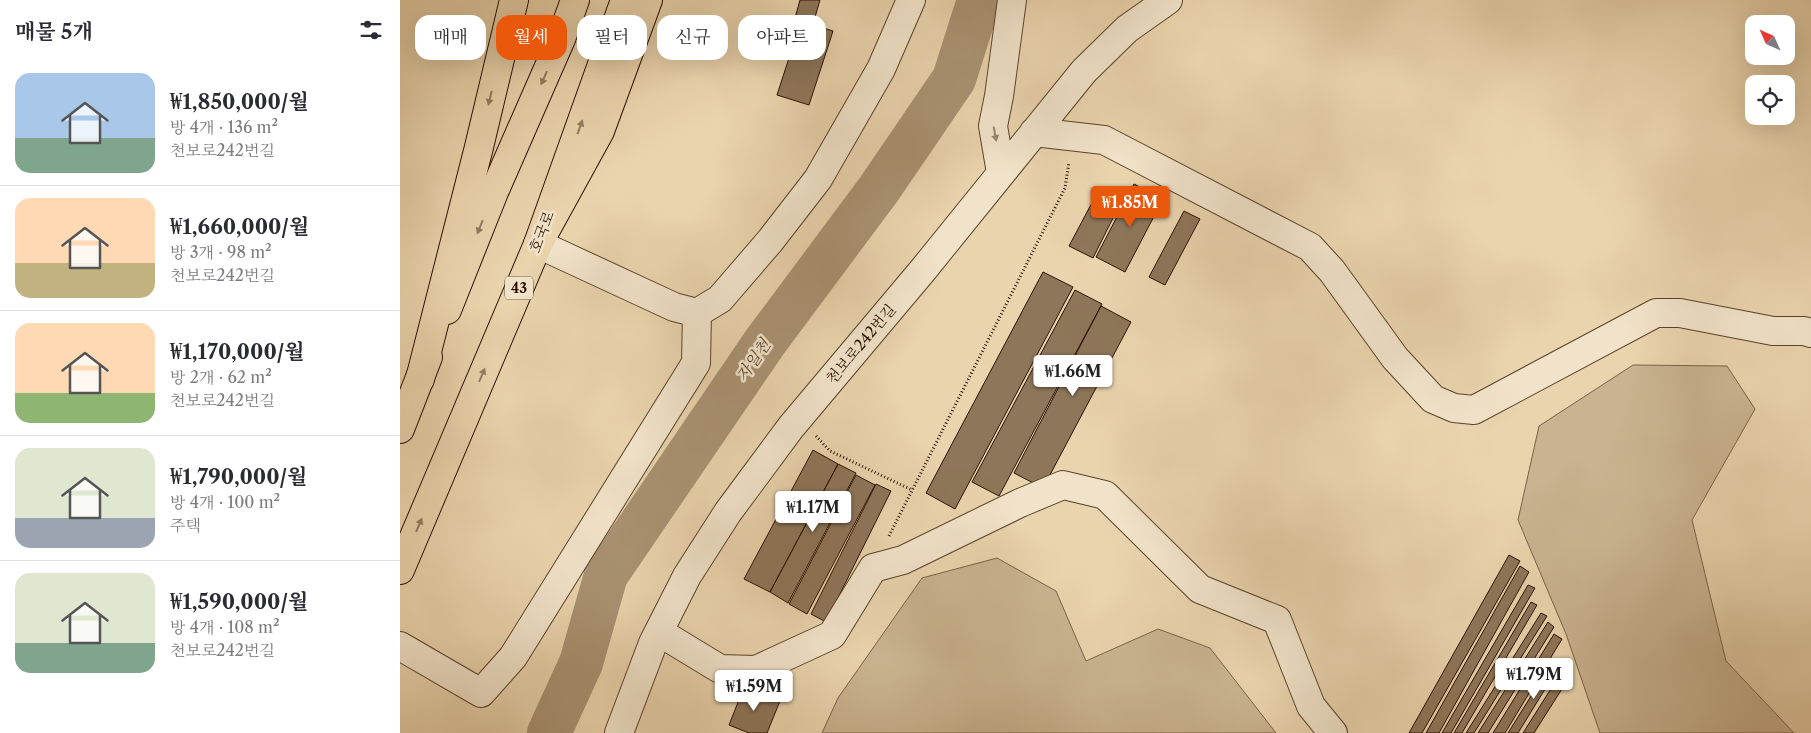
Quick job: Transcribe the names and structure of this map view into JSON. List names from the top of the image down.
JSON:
{
  "streets": {
    "main road": ["호국로", "43"],
    "street": ["천보로242번길"]
  },
  "water": ["자일천"],
  "north": "top left",
  "page": {
    "heading": "매물 5개",
    "chip": [
      "매매",
      "월세",
      "필터",
      "신규",
      "아파트"
    ],
    "list": [
      {
        "name": "₩1,850,000/월",
        "note": "방 4개 · 136 m² · 천보로242번길"
      },
      {
        "name": "₩1,660,000/월",
        "note": "방 3개 · 98 m² · 천보로242번길"
      },
      {
        "name": "₩1,170,000/월",
        "note": "방 2개 · 62 m² · 천보로242번길"
      },
      {
        "name": "₩1,790,000/월",
        "note": "방 4개 · 100 m² · 주택"
      },
      {
        "name": "₩1,590,000/월",
        "note": "방 4개 · 108 m² · 천보로242번길"
      }
    ],
    "price": [
      "₩1.85M",
      "₩1.66M",
      "₩1.17M",
      "₩1.79M",
      "₩1.59M"
    ]
  }
}
